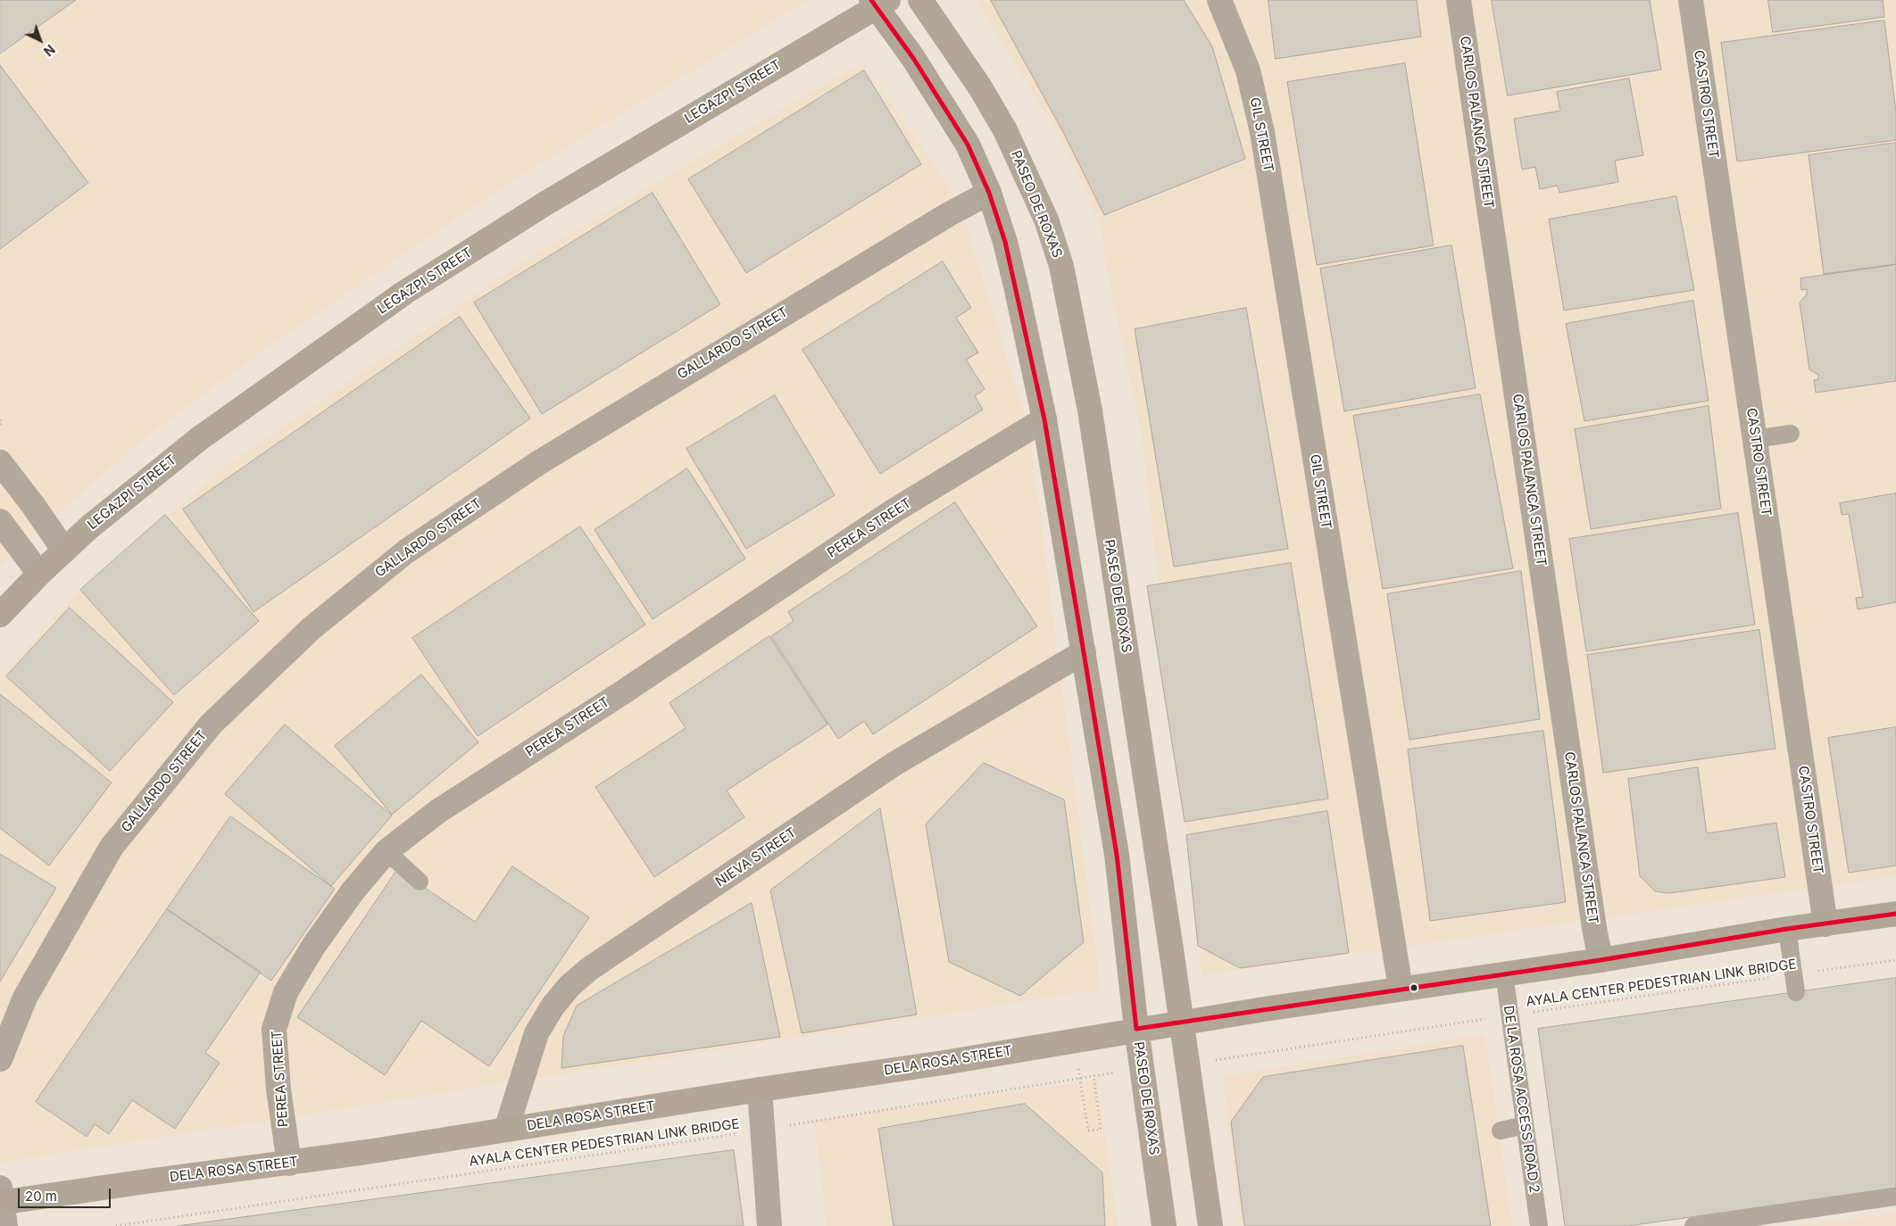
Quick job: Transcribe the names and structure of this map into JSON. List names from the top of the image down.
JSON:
{
  "streets": {
    "street": [
      "LEGAZPI STREET",
      "CASTRO STREET",
      "CARLOS PALANCA STREET",
      "GIL STREET",
      "PASEO DE ROXAS",
      "GALLARDO STREET",
      "PEREA STREET",
      "NIEVA STREET",
      "DELA ROSA STREET"
    ],
    "lane": ["DE LA ROSA ACCESS ROAD 2"],
    "path": ["AYALA CENTER PEDESTRIAN LINK BRIDGE"]
  },
  "crossings": [
    ["LEGAZPI STREET", "PASEO DE ROXAS"],
    ["CASTRO STREET", "DELA ROSA STREET"],
    ["CARLOS PALANCA STREET", "DELA ROSA STREET"],
    ["GIL STREET", "DELA ROSA STREET"],
    ["PASEO DE ROXAS", "GALLARDO STREET"],
    ["PASEO DE ROXAS", "PEREA STREET"],
    ["PASEO DE ROXAS", "NIEVA STREET"],
    ["PASEO DE ROXAS", "DELA ROSA STREET"],
    ["PEREA STREET", "DELA ROSA STREET"],
    ["NIEVA STREET", "DELA ROSA STREET"],
    ["DELA ROSA STREET", "DE LA ROSA ACCESS ROAD 2"]
  ],
  "scale_bar": "20 m",
  "north": "bottom right"
}
